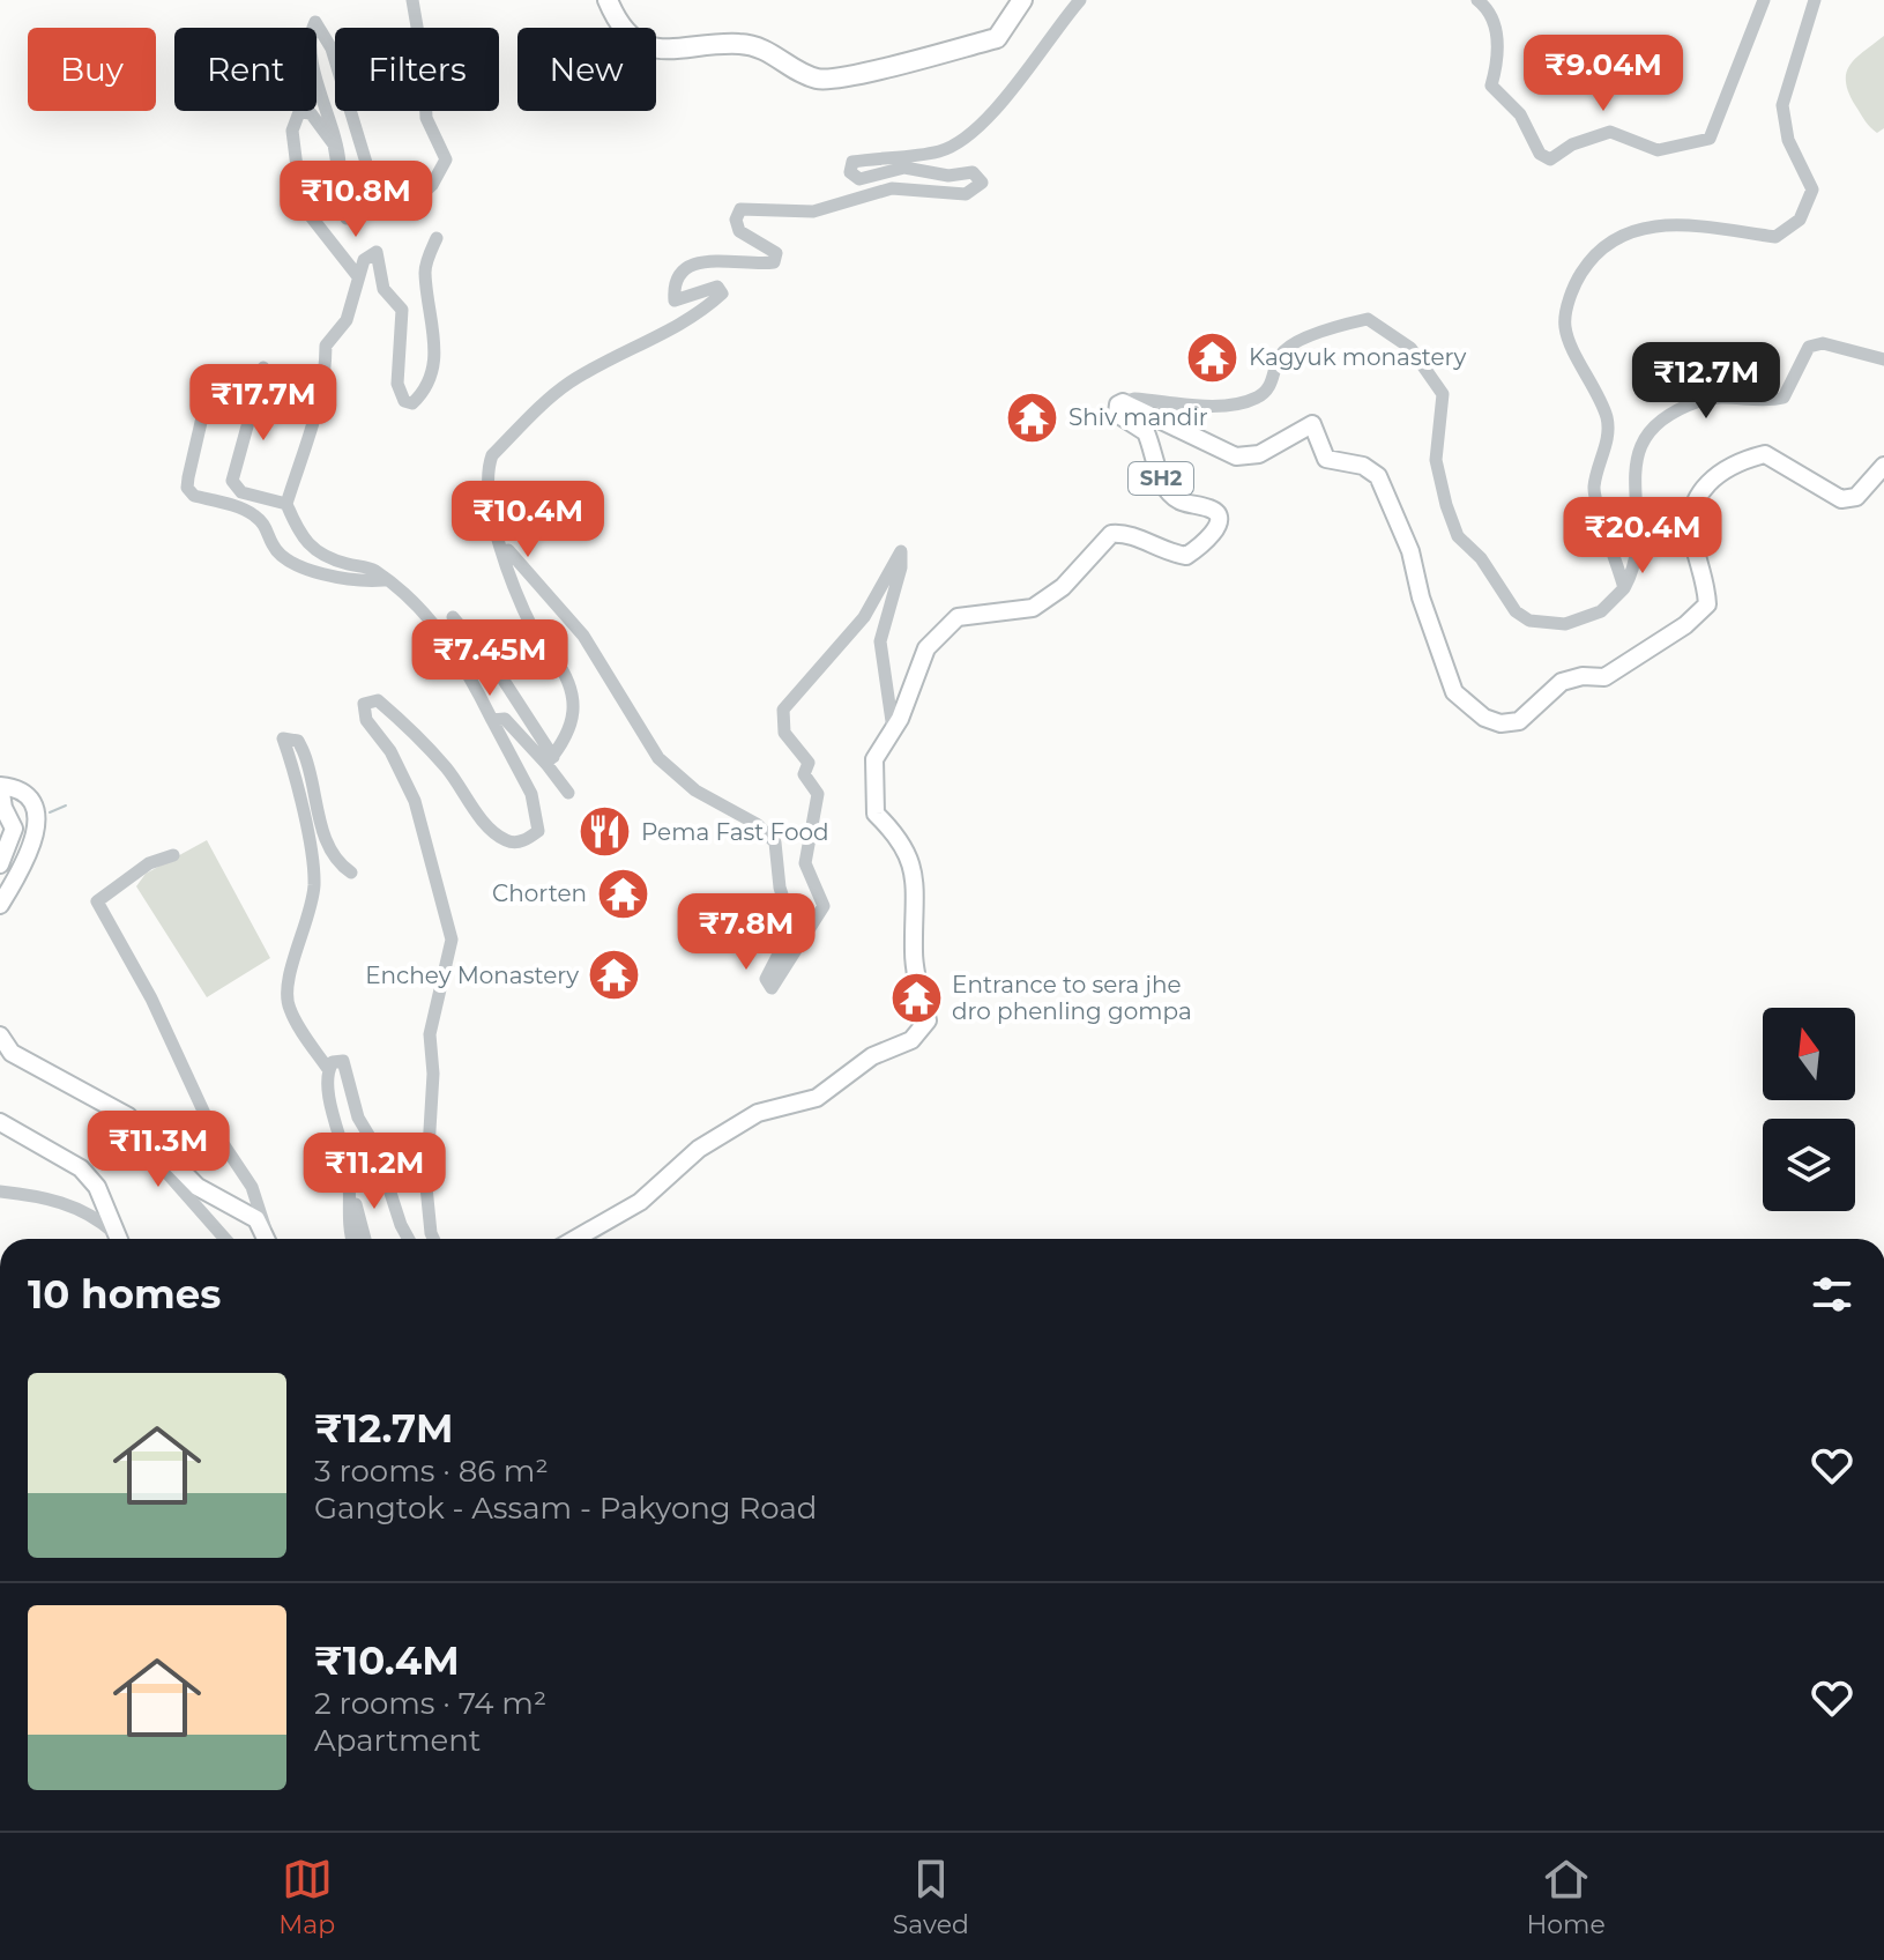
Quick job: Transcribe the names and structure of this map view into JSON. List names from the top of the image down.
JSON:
{
  "streets": {
    "main road": ["SH2"]
  },
  "places": {
    "temple": [
      "Kagyuk monastery",
      "Shiv mandir",
      "Chorten",
      "Enchey Monastery",
      "Entrance to sera jhe dro phenling gompa"
    ],
    "restaurant": ["Pema Fast Food"]
  },
  "north": "top",
  "page": {
    "chip": [
      "Buy",
      "Rent",
      "Filters",
      "New"
    ],
    "price": [
      "₹9.04M",
      "₹10.8M",
      "₹12.7M",
      "₹17.7M",
      "₹10.4M",
      "₹20.4M",
      "₹7.45M",
      "₹7.8M",
      "₹11.3M",
      "₹11.2M"
    ],
    "heading": "10 homes",
    "list": [
      {
        "name": "₹12.7M",
        "note": "3 rooms · 86 m² · Gangtok - Assam - Pakyong Road"
      },
      {
        "name": "₹10.4M",
        "note": "2 rooms · 74 m² · Apartment"
      }
    ],
    "tabs": ["Map", "Saved", "Home"]
  }
}
